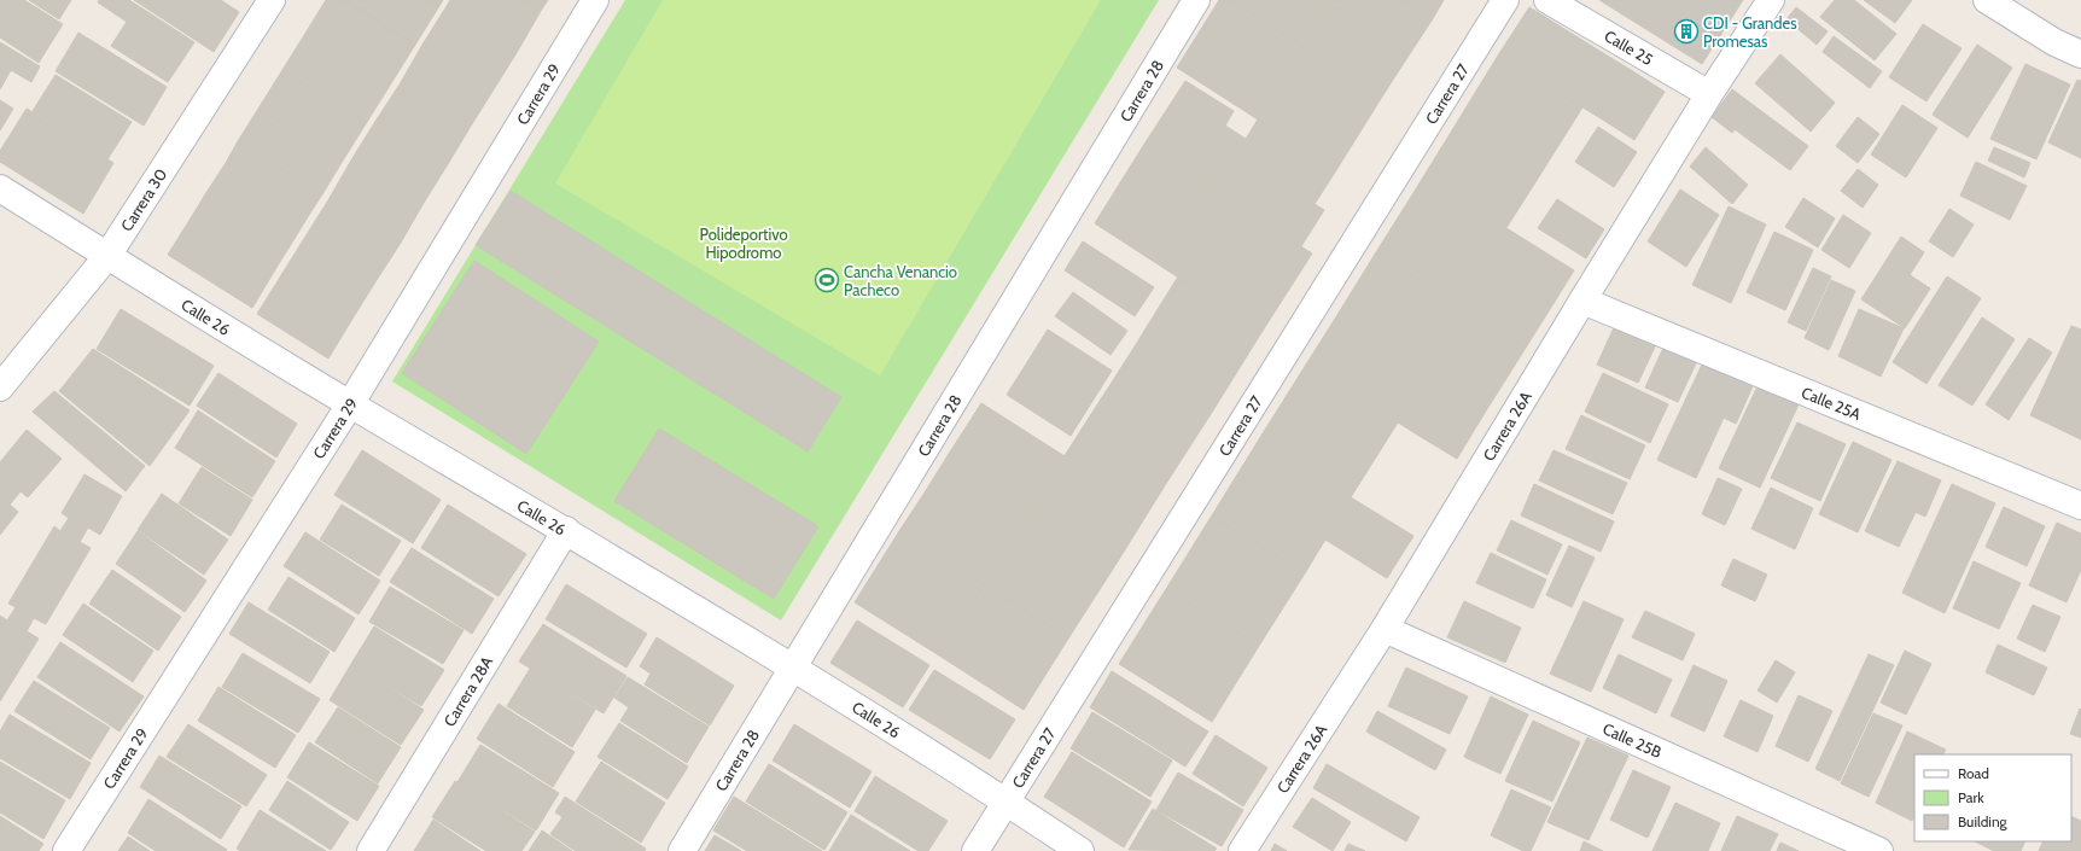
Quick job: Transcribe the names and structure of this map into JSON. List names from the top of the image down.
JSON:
{
  "streets": {
    "street": [
      "Calle 25",
      "Carrera 28",
      "Carrera 27",
      "Carrera 29",
      "Carrera 30",
      "Calle 26",
      "Calle 25A",
      "Carrera 26A",
      "Carrera 28A",
      "Calle 25B"
    ]
  },
  "crossings": [
    ["Calle 25", "Carrera 26A"],
    ["Carrera 28", "Calle 26"],
    ["Carrera 27", "Calle 26"],
    ["Carrera 29", "Calle 26"],
    ["Carrera 30", "Calle 26"],
    ["Calle 26", "Carrera 28A"],
    ["Calle 25A", "Carrera 26A"],
    ["Carrera 26A", "Calle 25B"]
  ],
  "parks": ["Polideportivo Hipodromo"],
  "places": {
    "building": ["CDI - Grandes Promesas"],
    "sports": ["Cancha Venancio Pacheco"]
  },
  "legend": ["Road", "Park", "Building"]
}
